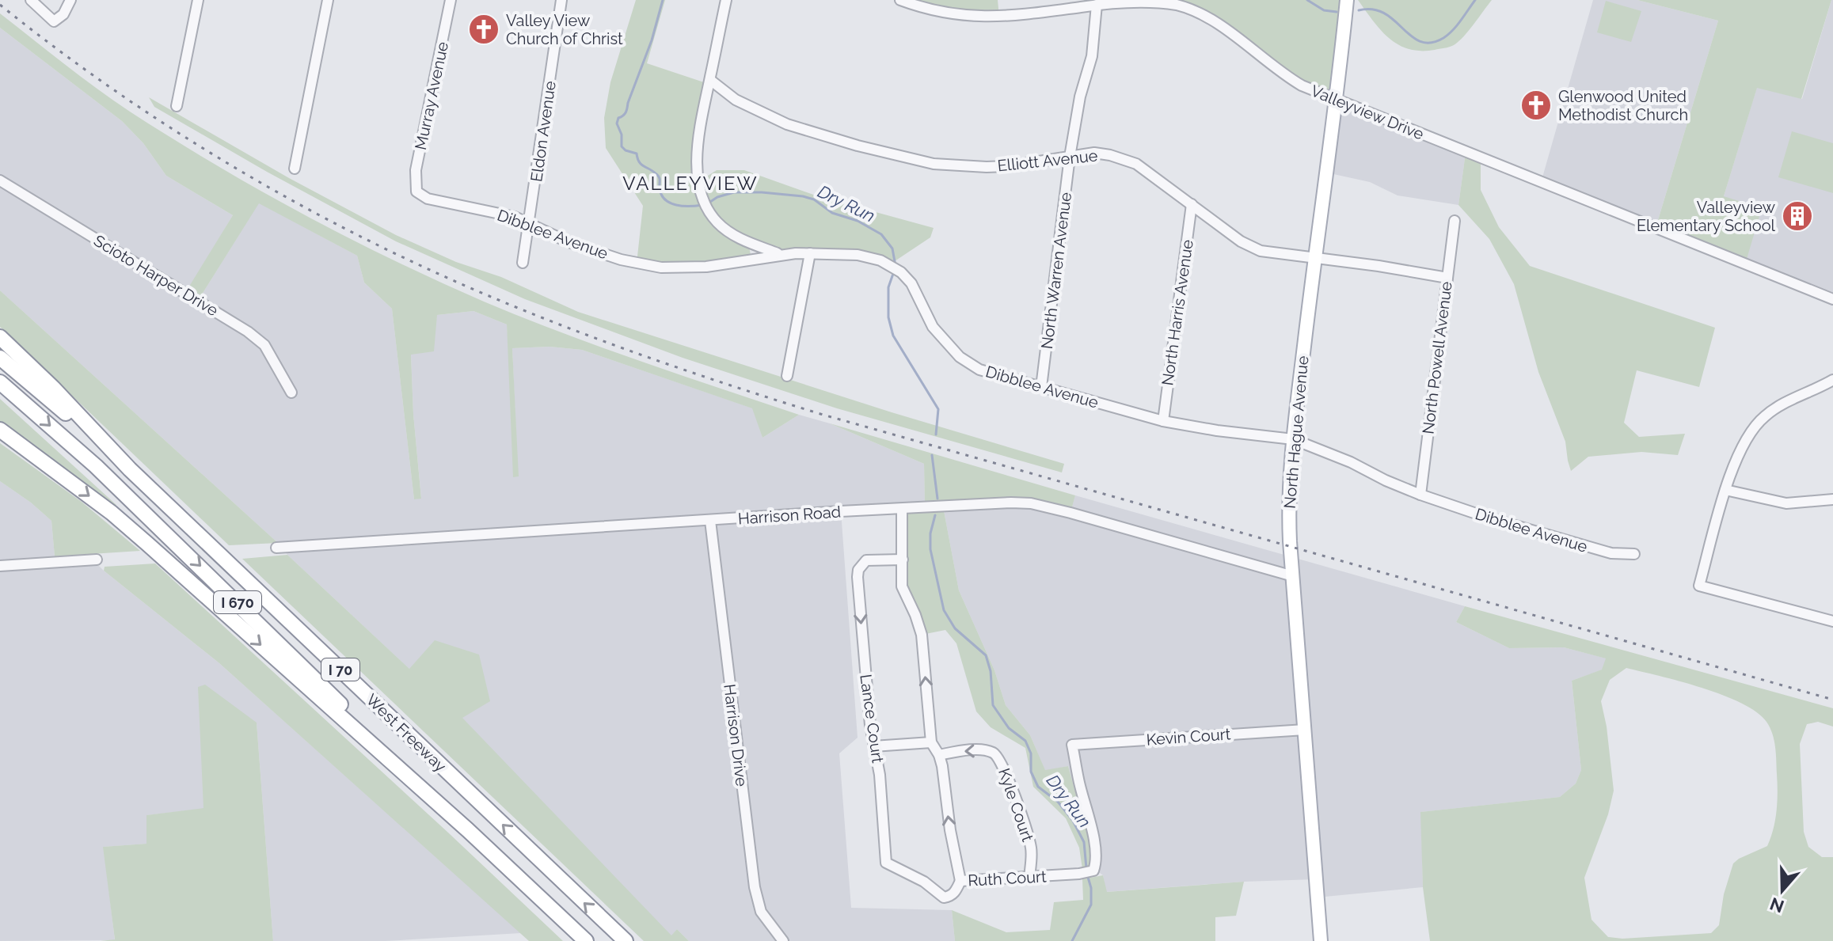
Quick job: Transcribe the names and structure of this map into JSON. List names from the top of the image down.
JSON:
{
  "streets": {
    "highway": ["I 670", "I 70", "West Freeway"],
    "main road": ["North Hague Avenue"],
    "street": [
      "Murray Avenue",
      "Valleyview Drive",
      "Eldon Avenue",
      "Elliott Avenue",
      "Dibblee Avenue",
      "North Warren Avenue",
      "Scioto Harper Drive",
      "North Harris Avenue",
      "North Powell Avenue",
      "Harrison Road",
      "Lance Court",
      "Harrison Drive",
      "Kevin Court",
      "Kyle Court",
      "Ruth Court"
    ]
  },
  "crossings": [
    ["Murray Avenue", "Dibblee Avenue"],
    ["Valleyview Drive", "North Warren Avenue"],
    ["Valleyview Drive", "North Hague Avenue"],
    ["Eldon Avenue", "Dibblee Avenue"],
    ["Elliott Avenue", "North Warren Avenue"],
    ["Elliott Avenue", "North Harris Avenue"],
    ["Elliott Avenue", "North Powell Avenue"],
    ["Elliott Avenue", "North Hague Avenue"],
    ["Dibblee Avenue", "North Warren Avenue"],
    ["Dibblee Avenue", "North Harris Avenue"],
    ["Dibblee Avenue", "North Powell Avenue"],
    ["Dibblee Avenue", "North Hague Avenue"],
    ["North Hague Avenue", "Harrison Road"],
    ["North Hague Avenue", "Kevin Court"],
    ["Harrison Road", "Harrison Drive"],
    ["I 670", "West Freeway"],
    ["Lance Court", "Ruth Court"],
    ["Kevin Court", "Ruth Court"],
    ["Kyle Court", "Ruth Court"]
  ],
  "one_way": ["Kyle Court"],
  "districts": ["VALLEYVIEW"],
  "water": ["Dry Run"],
  "places": {
    "church": ["Valley View Church of Christ", "Glenwood United Methodist Church"],
    "building": ["Valleyview Elementary School"]
  },
  "north": "bottom"
}
